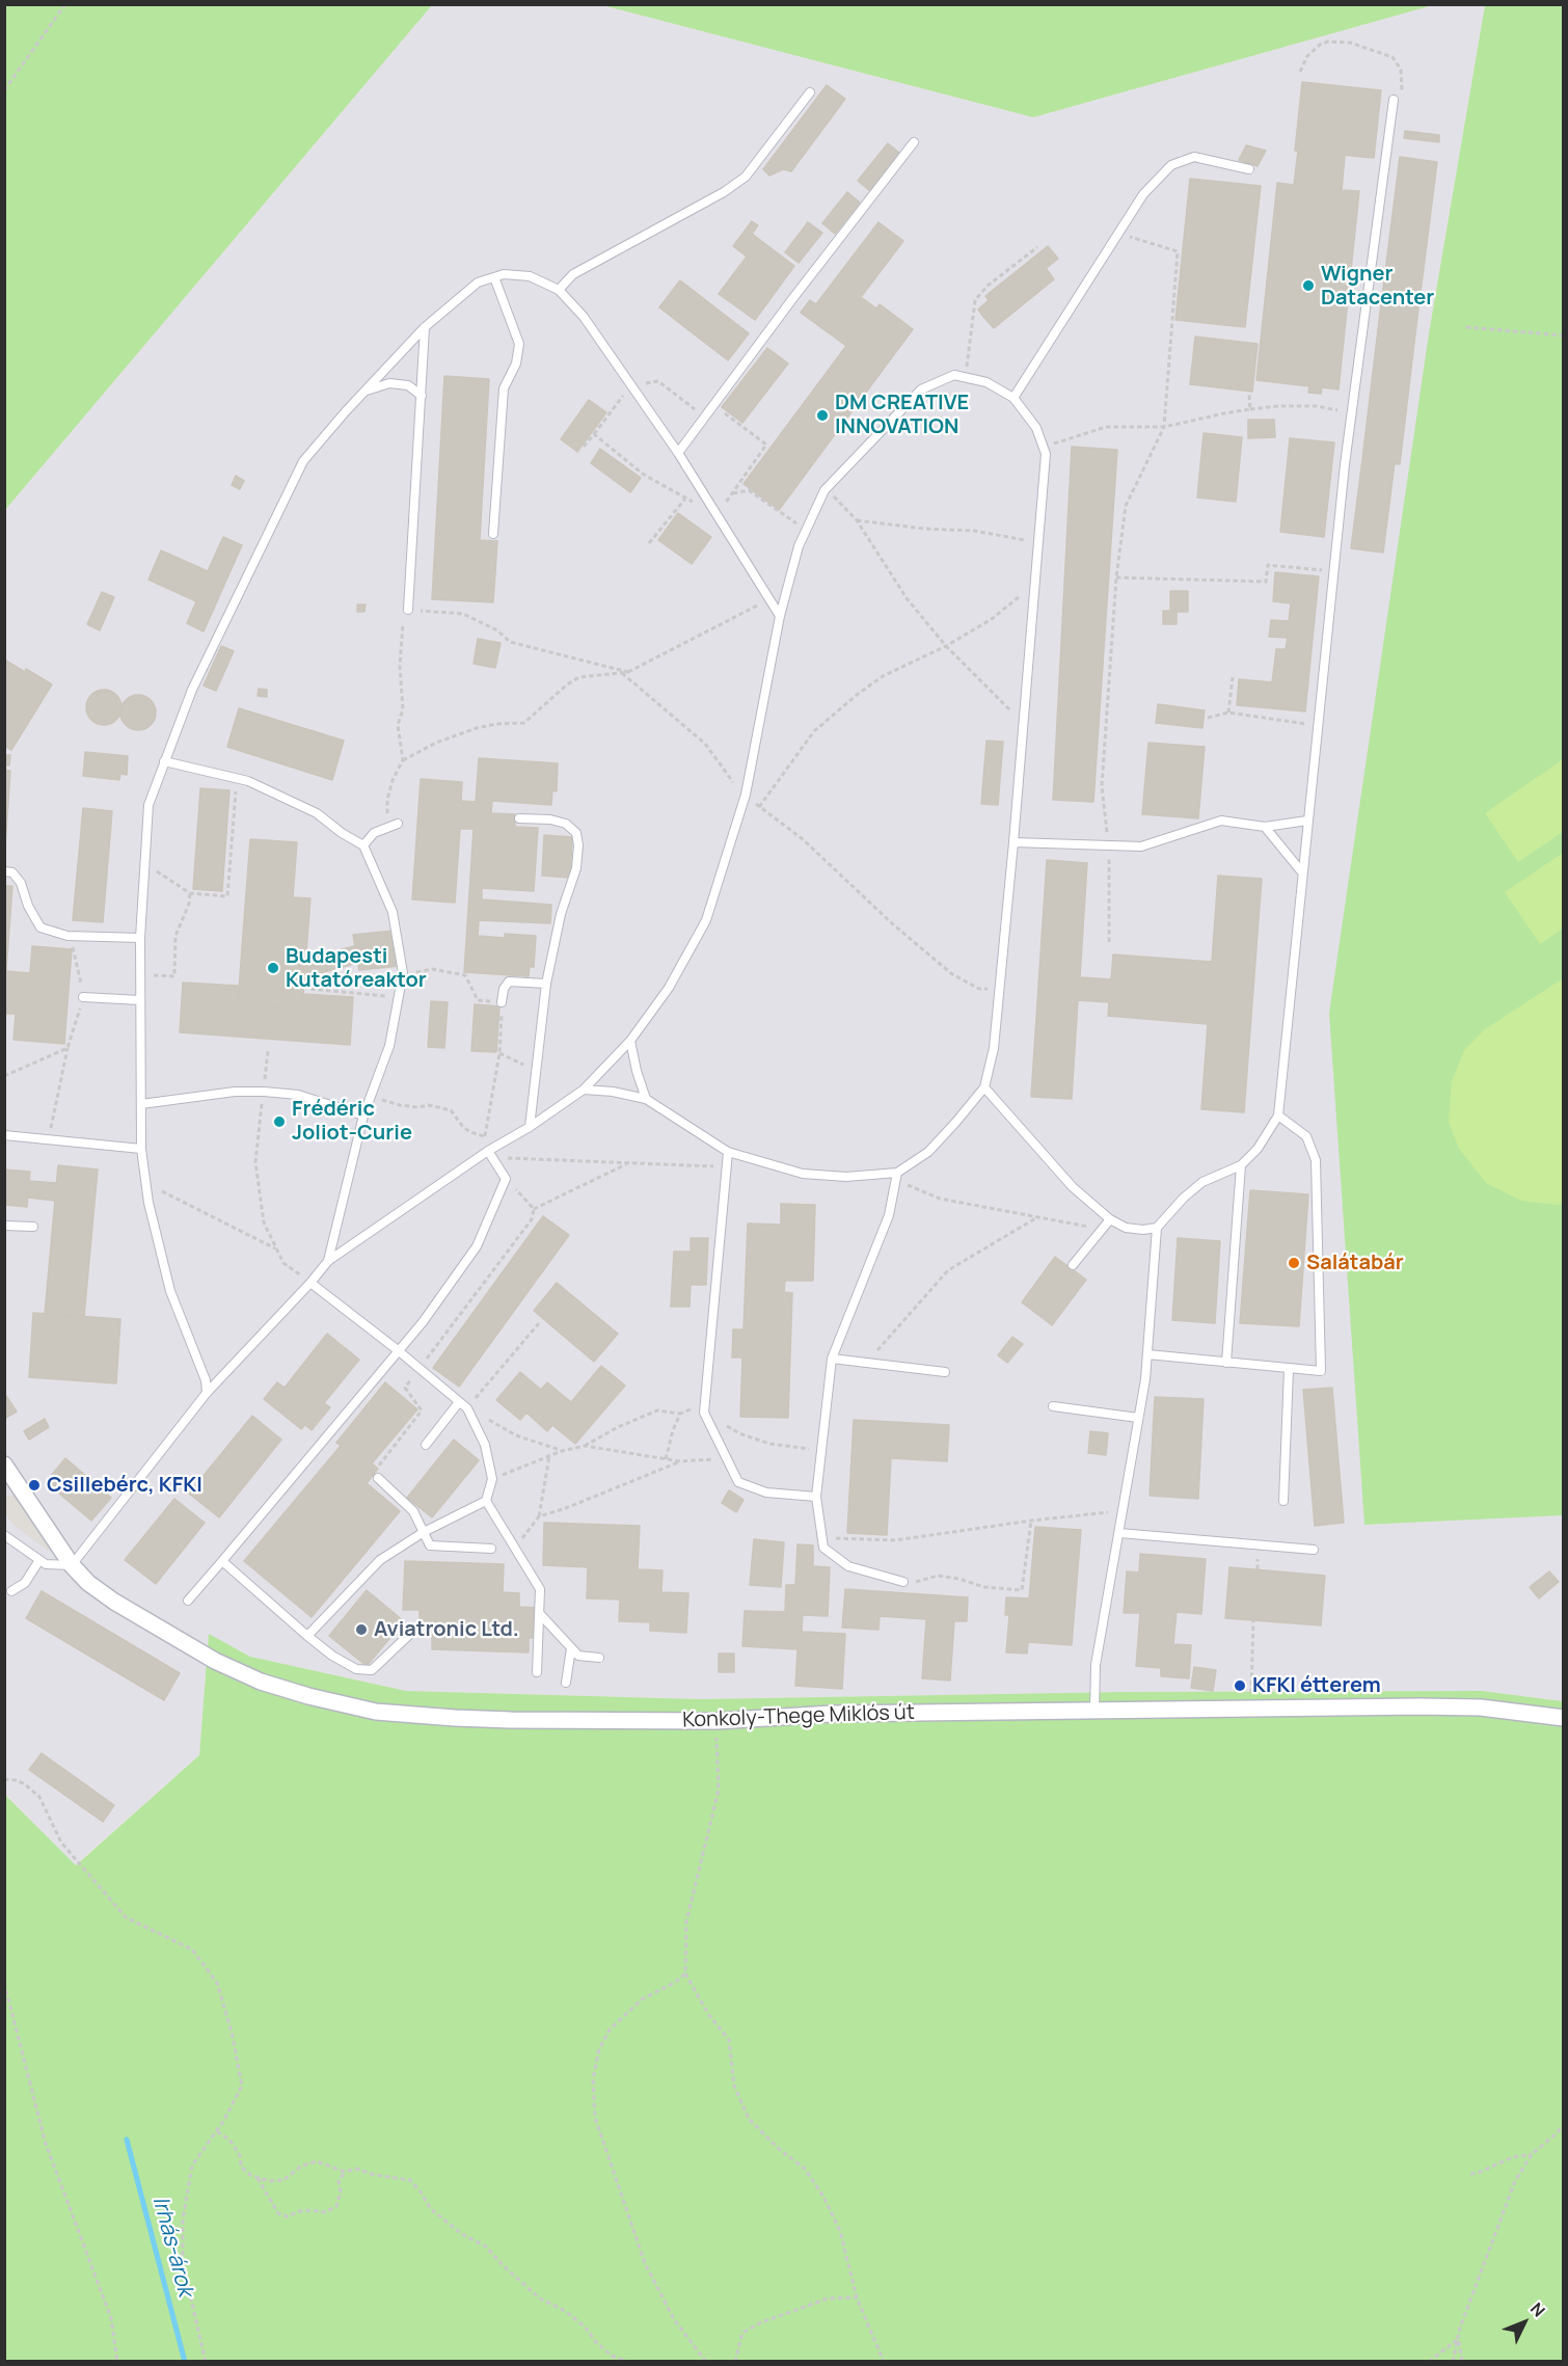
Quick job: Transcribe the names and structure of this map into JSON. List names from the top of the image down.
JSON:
{
  "streets": {
    "street": ["Konkoly-Thege Miklós út"]
  },
  "water": ["Irhás-árok"],
  "places": [
    "Wigner Datacenter",
    "DM CREATIVE INNOVATION",
    "Budapesti Kutatóreaktor",
    "Frédéric Joliot-Curie",
    "Salátabár",
    "Csillebérc, KFKI",
    "Aviatronic Ltd.",
    "KFKI étterem"
  ],
  "north": "top right"
}
